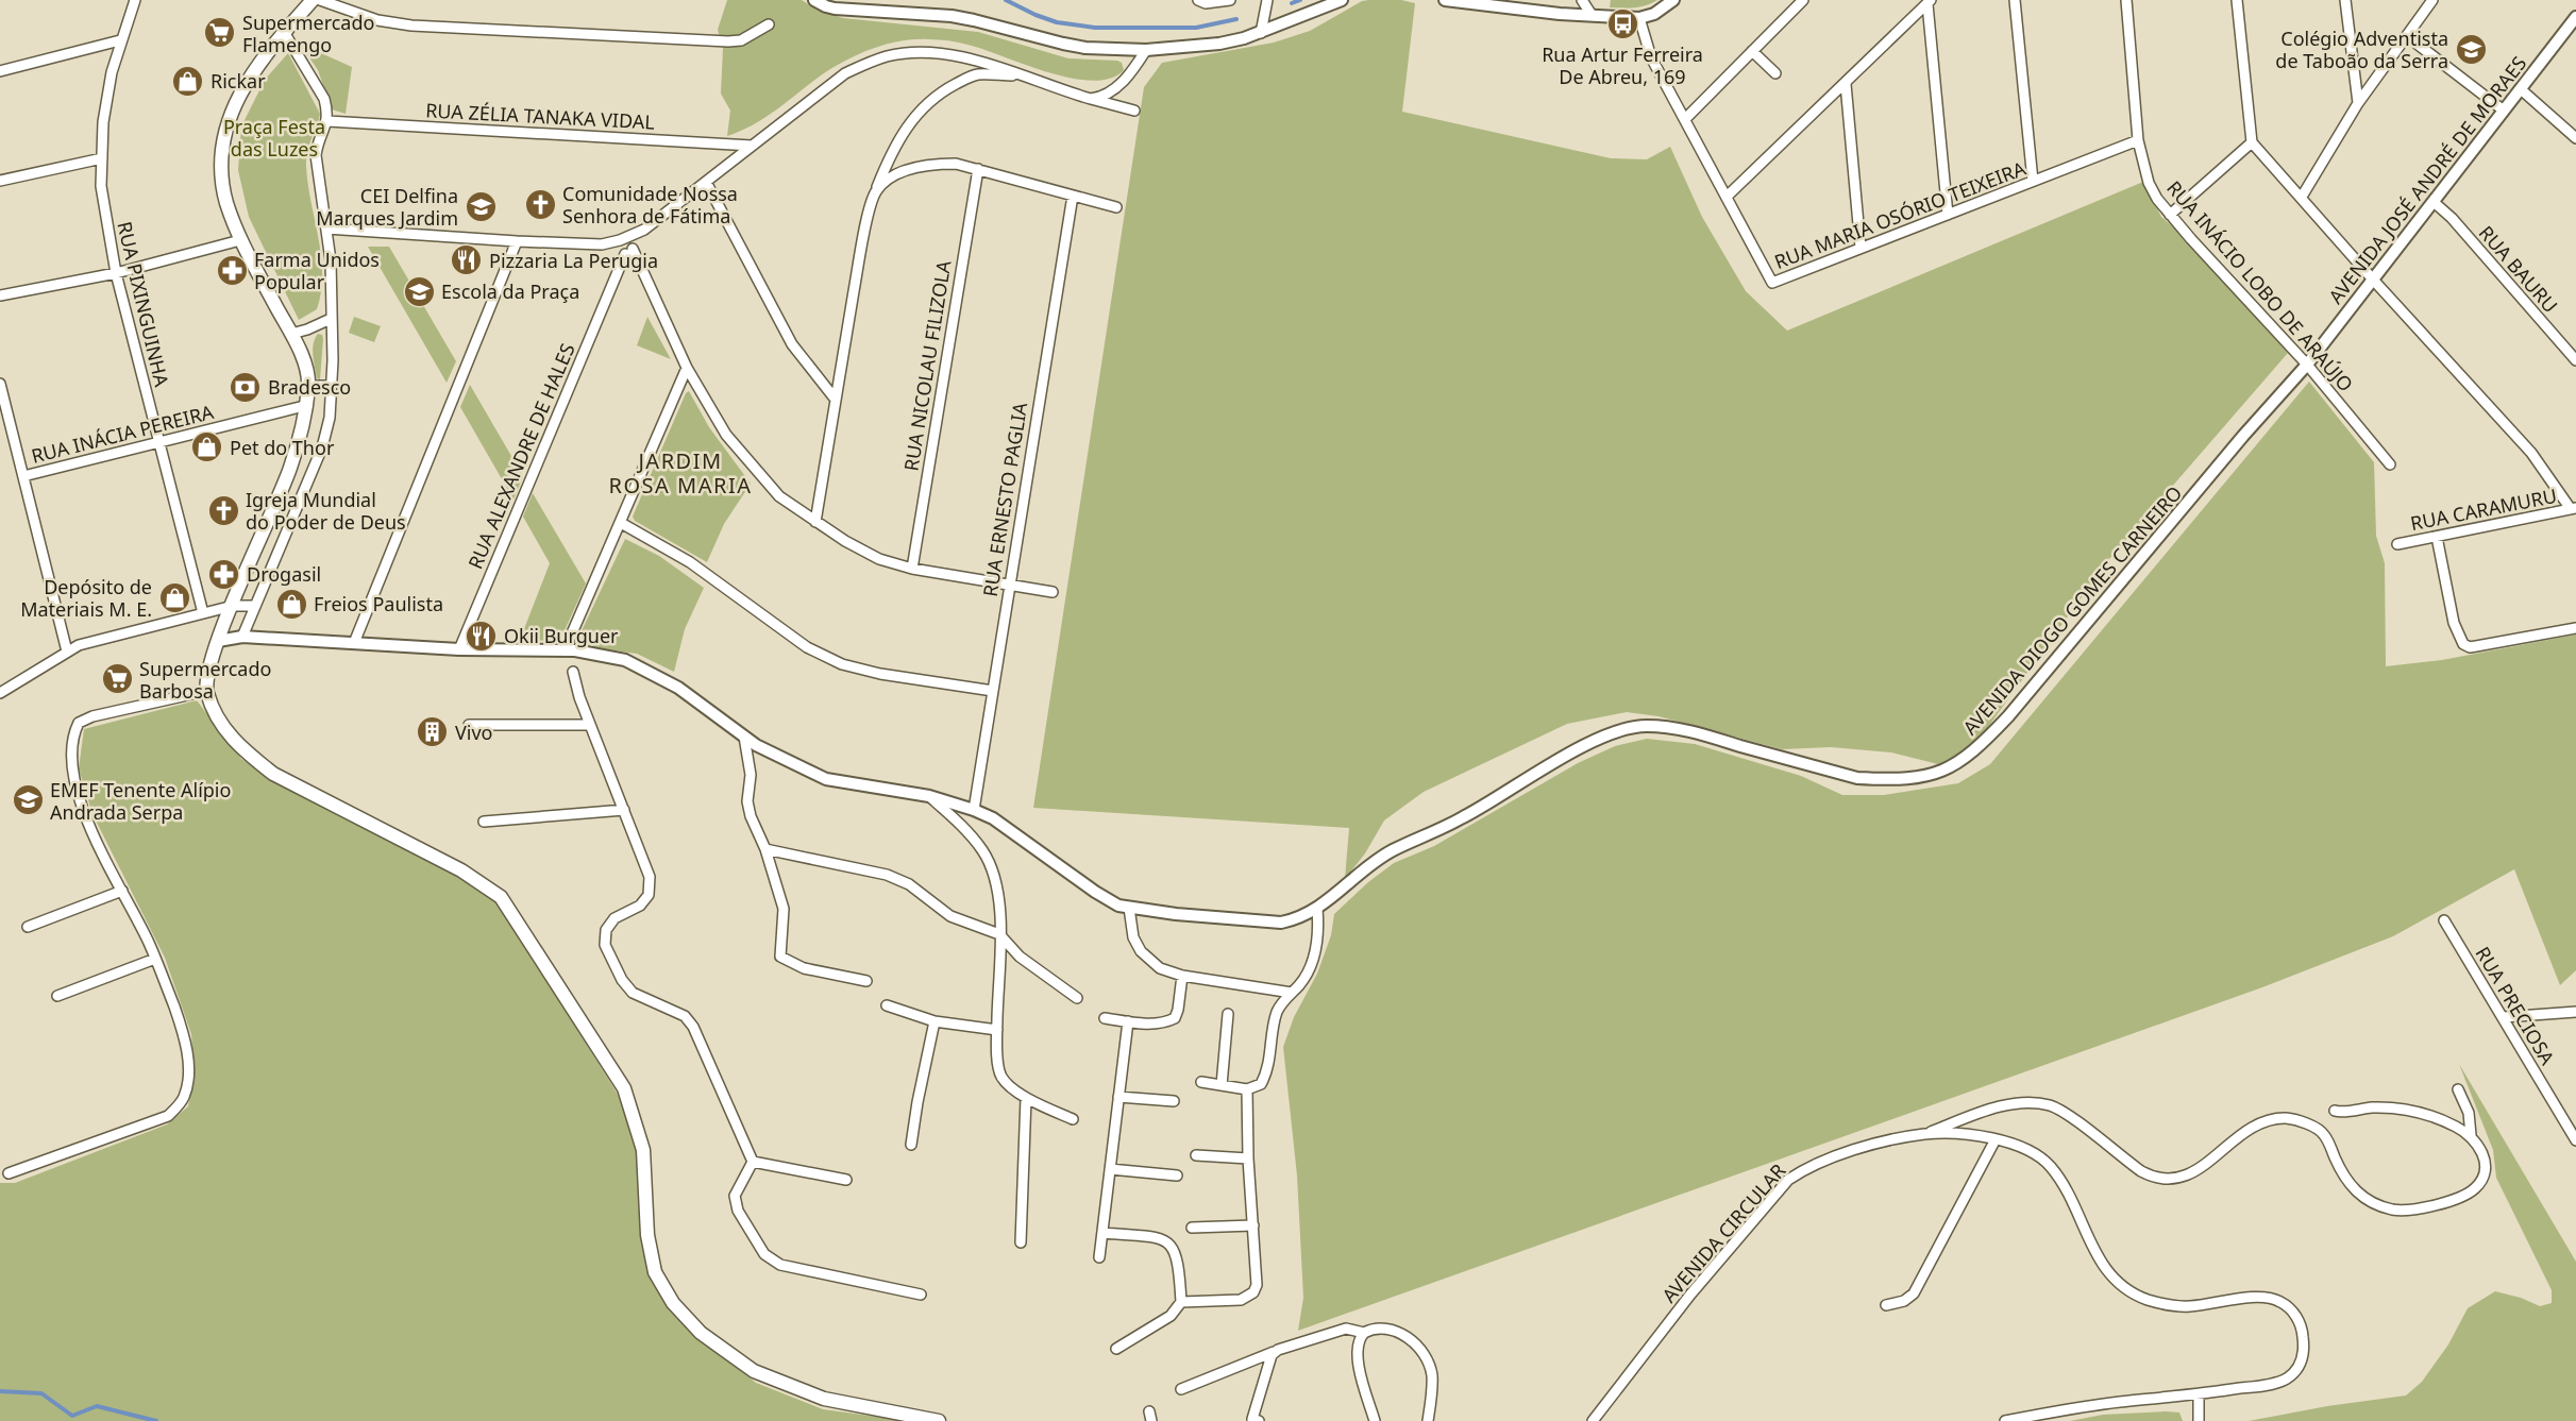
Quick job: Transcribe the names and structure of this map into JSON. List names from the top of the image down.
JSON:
{
  "streets": {
    "street": [
      "RUA ZÉLIA TANAKA VIDAL",
      "AVENIDA JOSÉ ANDRÉ DE MORAES",
      "RUA MARIA OSÓRIO TEIXEIRA",
      "RUA BAURU",
      "RUA INÁCIO LOBO DE ARAÚJO",
      "RUA PIXINGUINHA",
      "RUA NICOLAU FILIZOLA",
      "RUA INÁCIA PEREIRA",
      "RUA ALEXANDRE DE HALES",
      "RUA ERNESTO PAGLIA",
      "RUA CARAMURU",
      "AVENIDA DIOGO GOMES CARNEIRO",
      "RUA PRECIOSA",
      "AVENIDA CIRCULAR"
    ]
  },
  "crossings": [
    ["AVENIDA JOSÉ ANDRÉ DE MORAES", "RUA BAURU"],
    ["AVENIDA JOSÉ ANDRÉ DE MORAES", "RUA INÁCIO LOBO DE ARAÚJO"],
    ["AVENIDA JOSÉ ANDRÉ DE MORAES", "AVENIDA DIOGO GOMES CARNEIRO"],
    ["RUA MARIA OSÓRIO TEIXEIRA", "RUA INÁCIO LOBO DE ARAÚJO"],
    ["RUA INÁCIO LOBO DE ARAÚJO", "AVENIDA DIOGO GOMES CARNEIRO"],
    ["RUA PIXINGUINHA", "RUA INÁCIA PEREIRA"],
    ["RUA ALEXANDRE DE HALES", "AVENIDA DIOGO GOMES CARNEIRO"],
    ["RUA ERNESTO PAGLIA", "AVENIDA DIOGO GOMES CARNEIRO"]
  ],
  "districts": ["JARDIM ROSA MARIA"],
  "parks": ["Praça Festa das Luzes"],
  "places": {
    "bus stop": ["Rua Artur Ferreira De Abreu, 169"],
    "supermarket": ["Supermercado Flamengo", "Supermercado Barbosa"],
    "school or university": [
      "Colégio Adventista de Taboão da Serra",
      "CEI Delfina Marques Jardim",
      "Escola da Praça",
      "EMEF Tenente Alípio Andrada Serpa"
    ],
    "shop": [
      "Rickar",
      "Pet do Thor",
      "Depósito de Materiais M. E.",
      "Freios Paulista"
    ],
    "church": ["Comunidade Nossa Senhora de Fátima", "Igreja Mundial do Poder de Deus"],
    "restaurant": ["Pizzaria La Perugia", "Okii Burguer"],
    "pharmacy": ["Farma Unidos Popular", "Drogasil"],
    "bank": ["Bradesco"],
    "building": ["Vivo"]
  }
}
